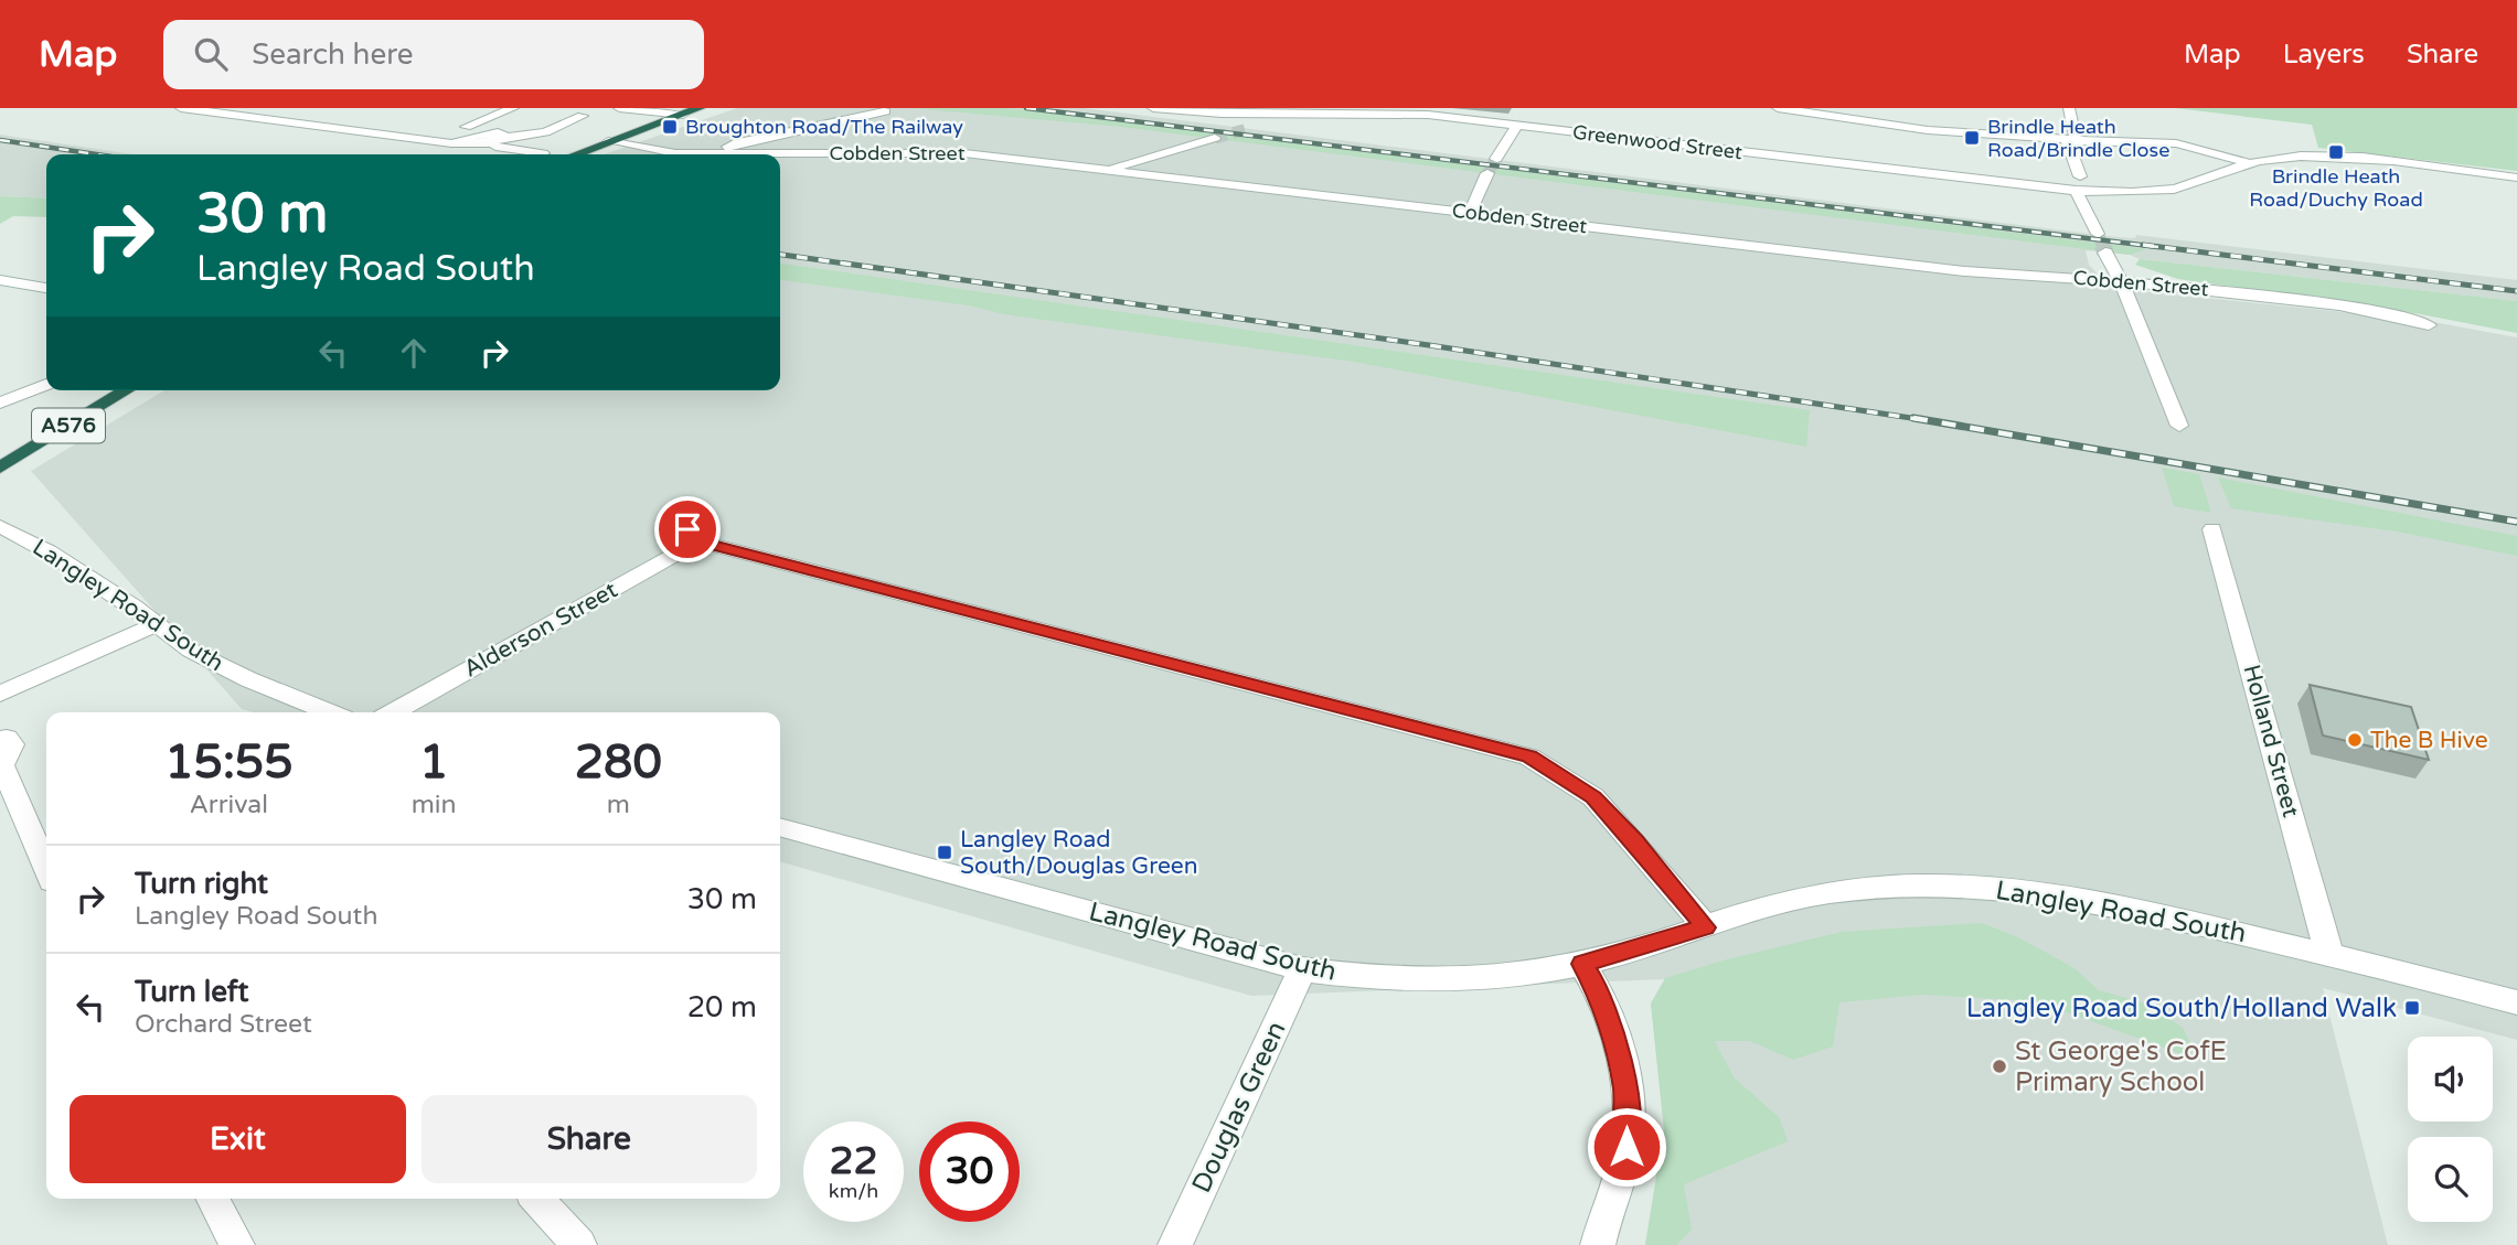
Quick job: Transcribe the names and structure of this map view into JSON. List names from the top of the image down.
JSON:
{
  "streets": {
    "highway": ["A576"],
    "street": [
      "Greenwood Street",
      "Cobden Street",
      "Langley Road South",
      "Alderson Street",
      "Holland Street",
      "Douglas Green"
    ]
  },
  "crossings": [
    ["Langley Road South", "Holland Street"],
    ["Langley Road South", "Douglas Green"]
  ],
  "places": {
    "transit": [
      "Broughton Road/The Railway",
      "Brindle Heath Road/Brindle Close",
      "Brindle Heath Road/Duchy Road",
      "Langley Road South/Douglas Green",
      "Langley Road South/Holland Walk"
    ],
    "other": ["The B Hive", "St George's CofE Primary School"]
  },
  "page": {
    "header": "Map",
    "search": "Search here",
    "nav": ["Map", "Layers", "Share"],
    "turn": ["30 m", "Langley Road South"],
    "eta": [
      "15:55",
      "Arrival",
      "1",
      "min",
      "280",
      "m"
    ],
    "list": [
      {
        "name": "Turn right",
        "note": "Langley Road South",
        "value": "30 m"
      },
      {
        "name": "Turn left",
        "note": "Orchard Street",
        "value": "20 m"
      }
    ],
    "buttons": ["Exit", "Share"],
    "speed": "22 km/h",
    "limit": "30"
  }
}
